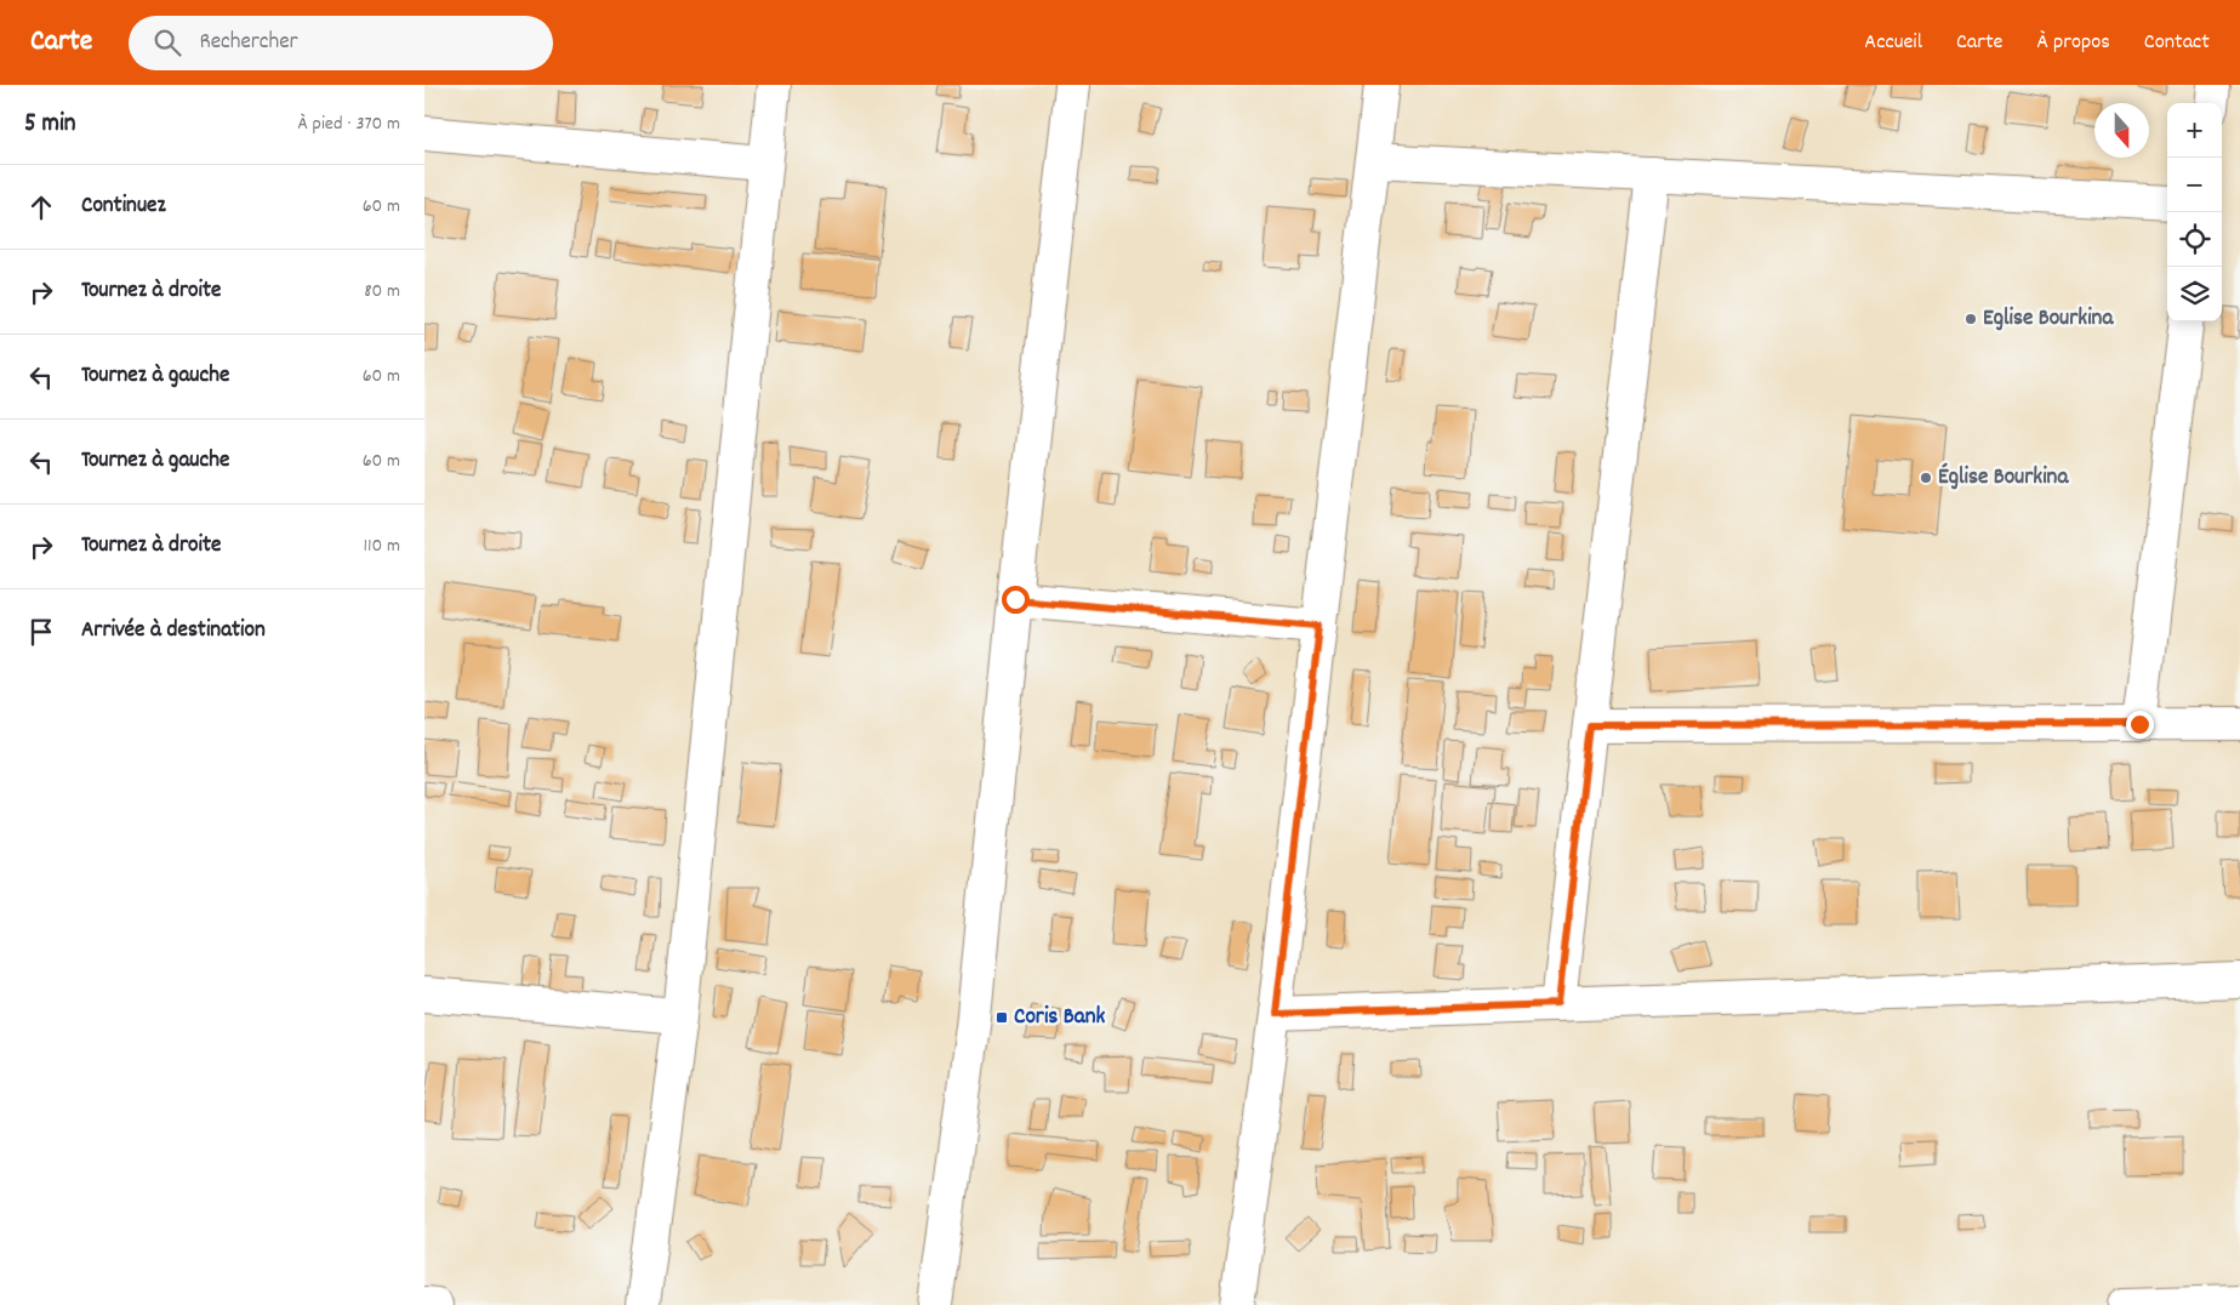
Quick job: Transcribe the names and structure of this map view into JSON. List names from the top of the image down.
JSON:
{
  "places": {
    "other": ["Eglise Bourkina", "Église Bourkina"],
    "transit": ["Coris Bank"]
  },
  "north": "bottom",
  "page": {
    "header": "Carte",
    "search": "Rechercher",
    "nav": [
      "Accueil",
      "Carte",
      "À propos",
      "Contact"
    ],
    "heading": ["5 min", "À pied · 370 m"],
    "map_buttons": ["+", "−"],
    "list": [
      ["Continuez", "60 m"],
      ["Tournez à droite", "80 m"],
      ["Tournez à gauche", "60 m"],
      ["Tournez à gauche", "60 m"],
      ["Tournez à droite", "110 m"],
      "Arrivée à destination"
    ]
  }
}
